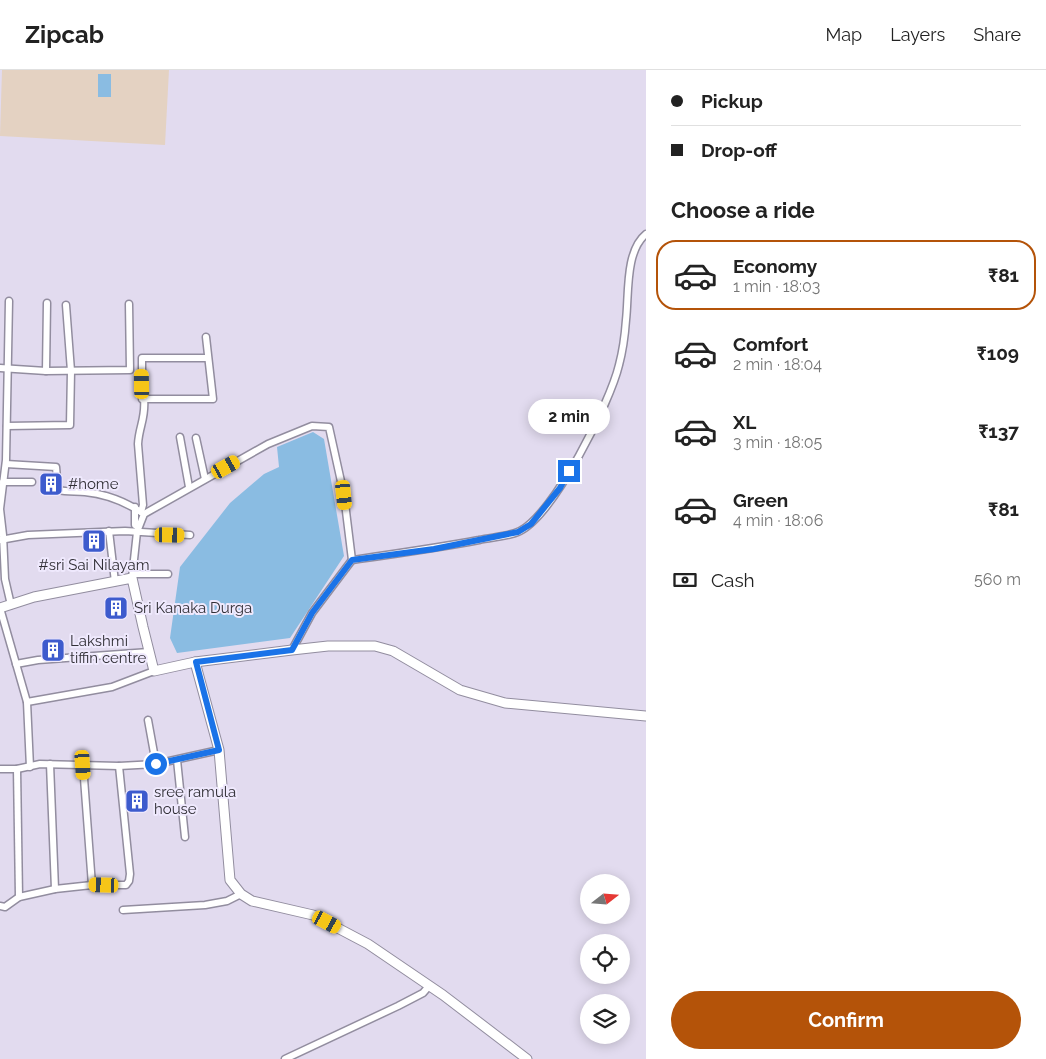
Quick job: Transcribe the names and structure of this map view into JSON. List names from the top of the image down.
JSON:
{
  "places": {
    "building": [
      "#home",
      "#sri Sai Nilayam",
      "Sri Kanaka Durga",
      "Lakshmi tiffin centre",
      "sree ramula house"
    ]
  },
  "north": "right",
  "page": {
    "header": "Zipcab",
    "nav": ["Map", "Layers", "Share"],
    "banner": ["Pickup", "Drop-off"],
    "heading": "Choose a ride",
    "list": [
      {
        "name": "Economy",
        "note": "1 min · 18:03",
        "value": "₹81"
      },
      {
        "name": "Comfort",
        "note": "2 min · 18:04",
        "value": "₹109"
      },
      {
        "name": "XL",
        "note": "3 min · 18:05",
        "value": "₹137"
      },
      {
        "name": "Green",
        "note": "4 min · 18:06",
        "value": "₹81"
      }
    ],
    "bubble": "2 min",
    "pay": ["Cash", "560 m"],
    "buttons": "Confirm"
  }
}
